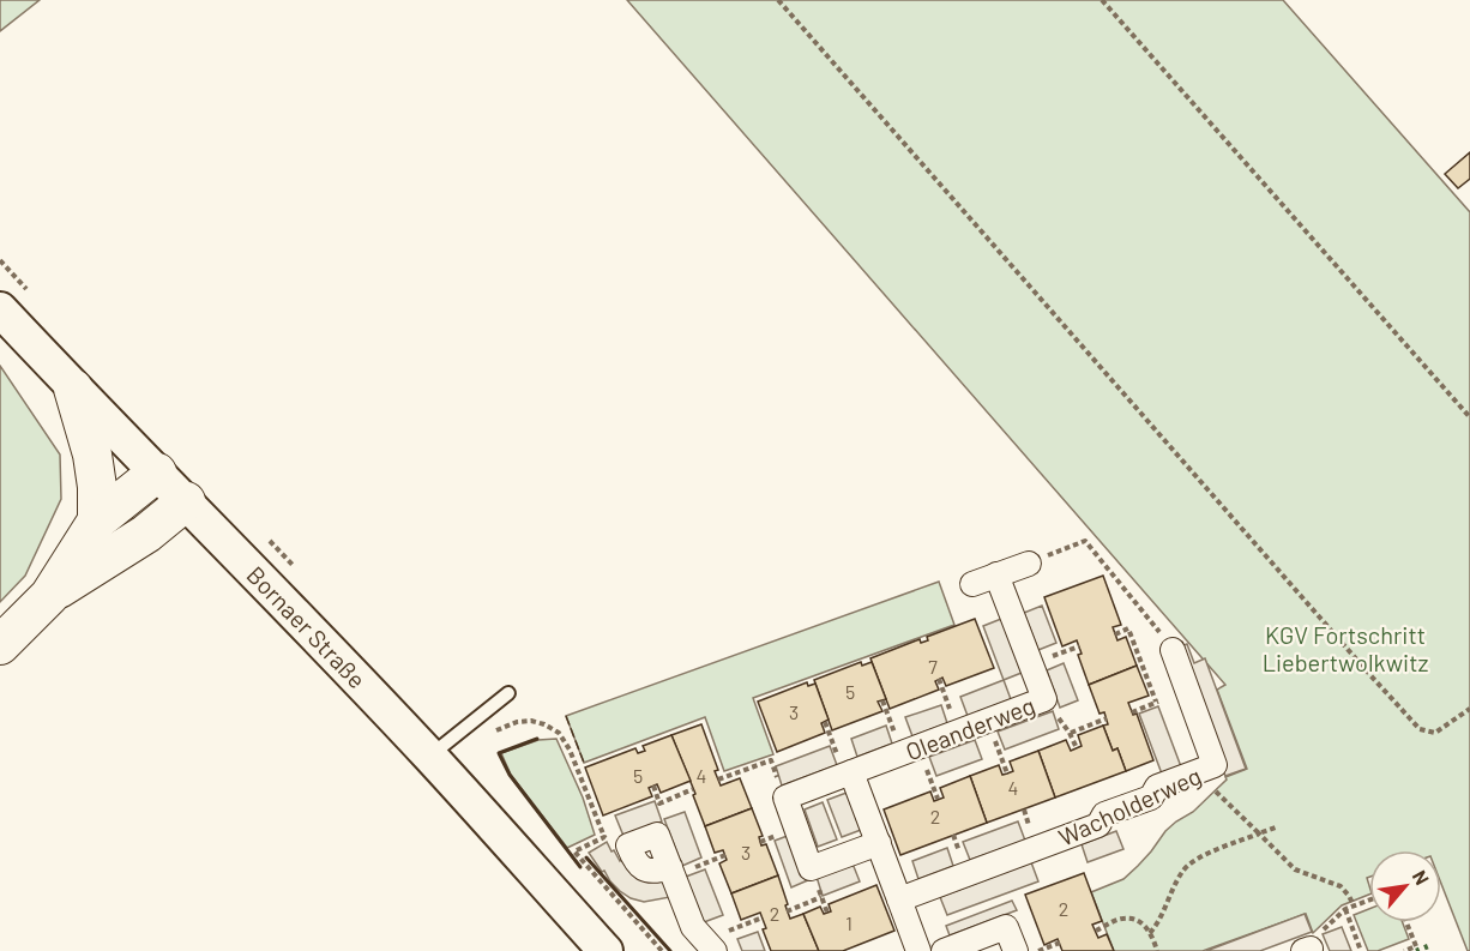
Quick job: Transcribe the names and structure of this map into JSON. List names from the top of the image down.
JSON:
{
  "streets": {
    "main road": ["Bornaer Straße"],
    "street": ["Oleanderweg", "Wacholderweg"]
  },
  "parks": ["KGV Fortschritt Liebertwolkwitz"],
  "house_numbers": [
    "7",
    "5",
    "3",
    "5",
    "4",
    "4",
    "2",
    "3",
    "2",
    "2",
    "1"
  ],
  "north": "top right"
}
